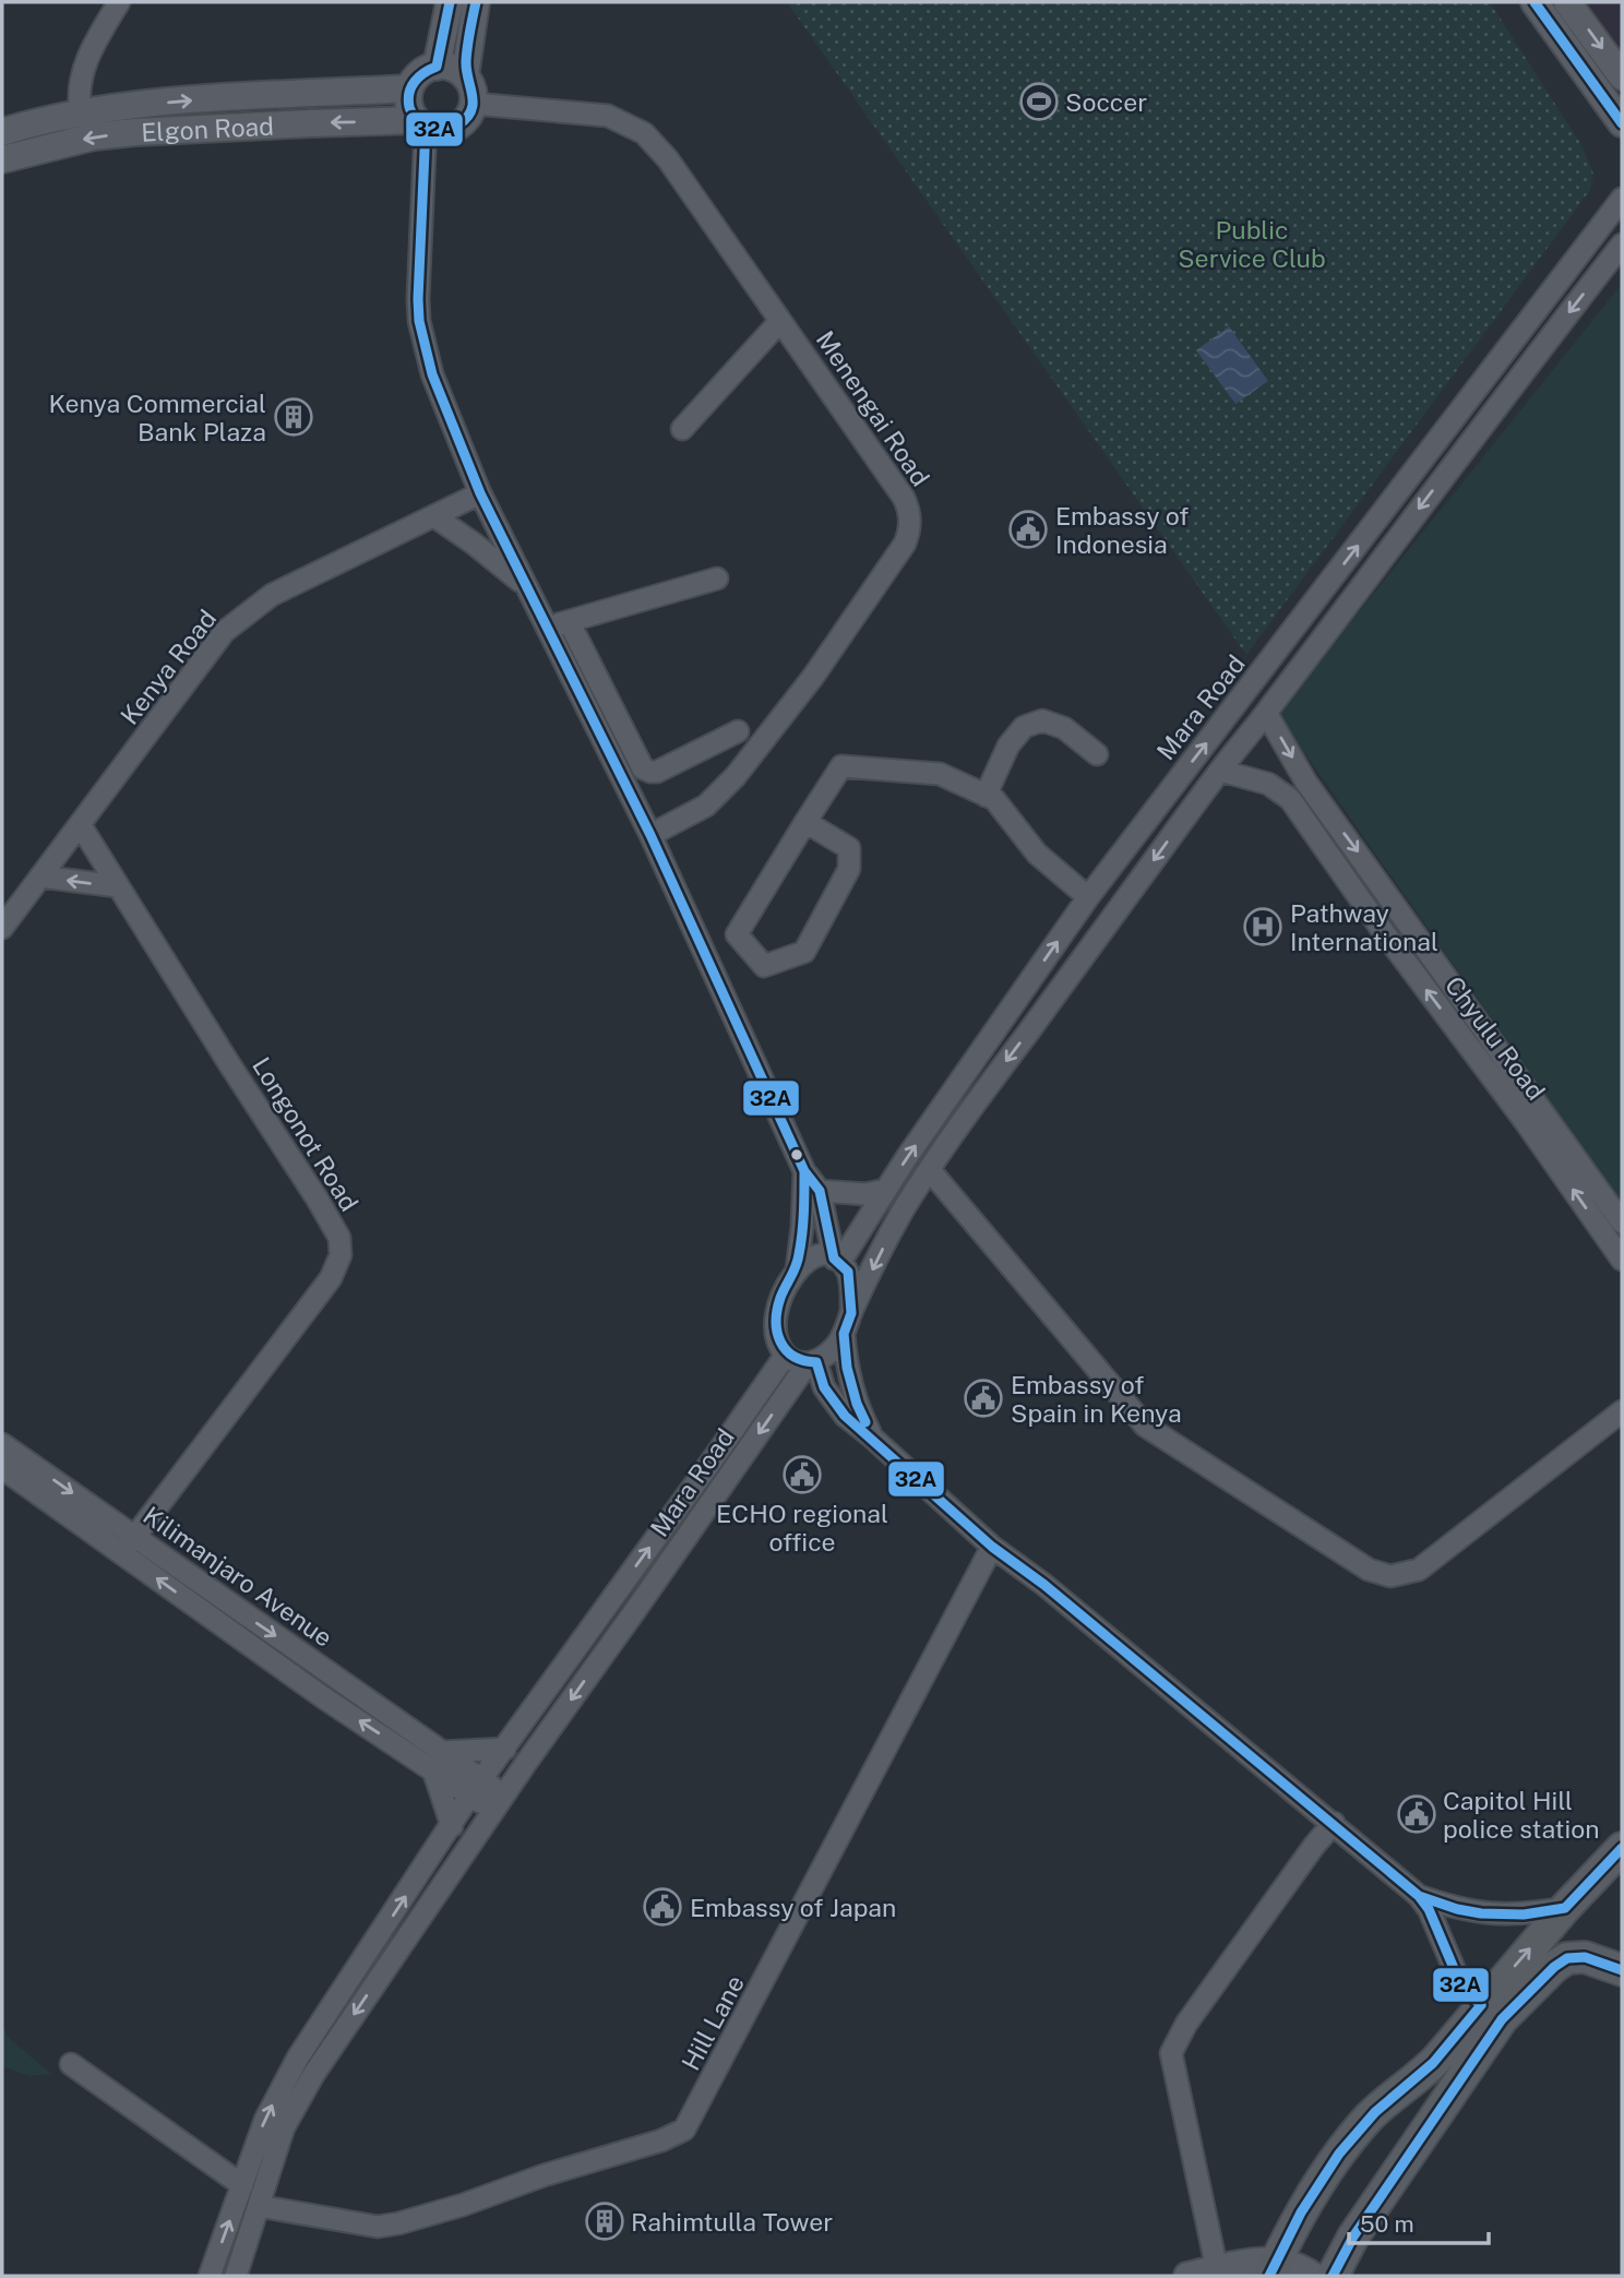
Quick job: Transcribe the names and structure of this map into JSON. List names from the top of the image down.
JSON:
{
  "streets": {
    "street": [
      "Elgon Road",
      "Menengai Road",
      "Kenya Road",
      "Mara Road",
      "Chyulu Road",
      "Longonot Road",
      "Kilimanjaro Avenue",
      "Hill Lane"
    ]
  },
  "crossings": [
    ["Elgon Road", "Menengai Road"],
    ["Kenya Road", "Longonot Road"],
    ["Mara Road", "Chyulu Road"],
    ["Mara Road", "Kilimanjaro Avenue"],
    ["Mara Road", "Hill Lane"],
    ["Longonot Road", "Kilimanjaro Avenue"]
  ],
  "parks": ["Public Service Club"],
  "places": {
    "sports": ["Soccer"],
    "building": ["Kenya Commercial Bank Plaza", "Rahimtulla Tower"],
    "public building": [
      "Embassy of Indonesia",
      "Embassy of Spain in Kenya",
      "ECHO regional office",
      "Capitol Hill police station",
      "Embassy of Japan"
    ],
    "hospital": ["Pathway International"]
  },
  "lines": ["transit line 32A"],
  "scale_bar": "50 m"
}
